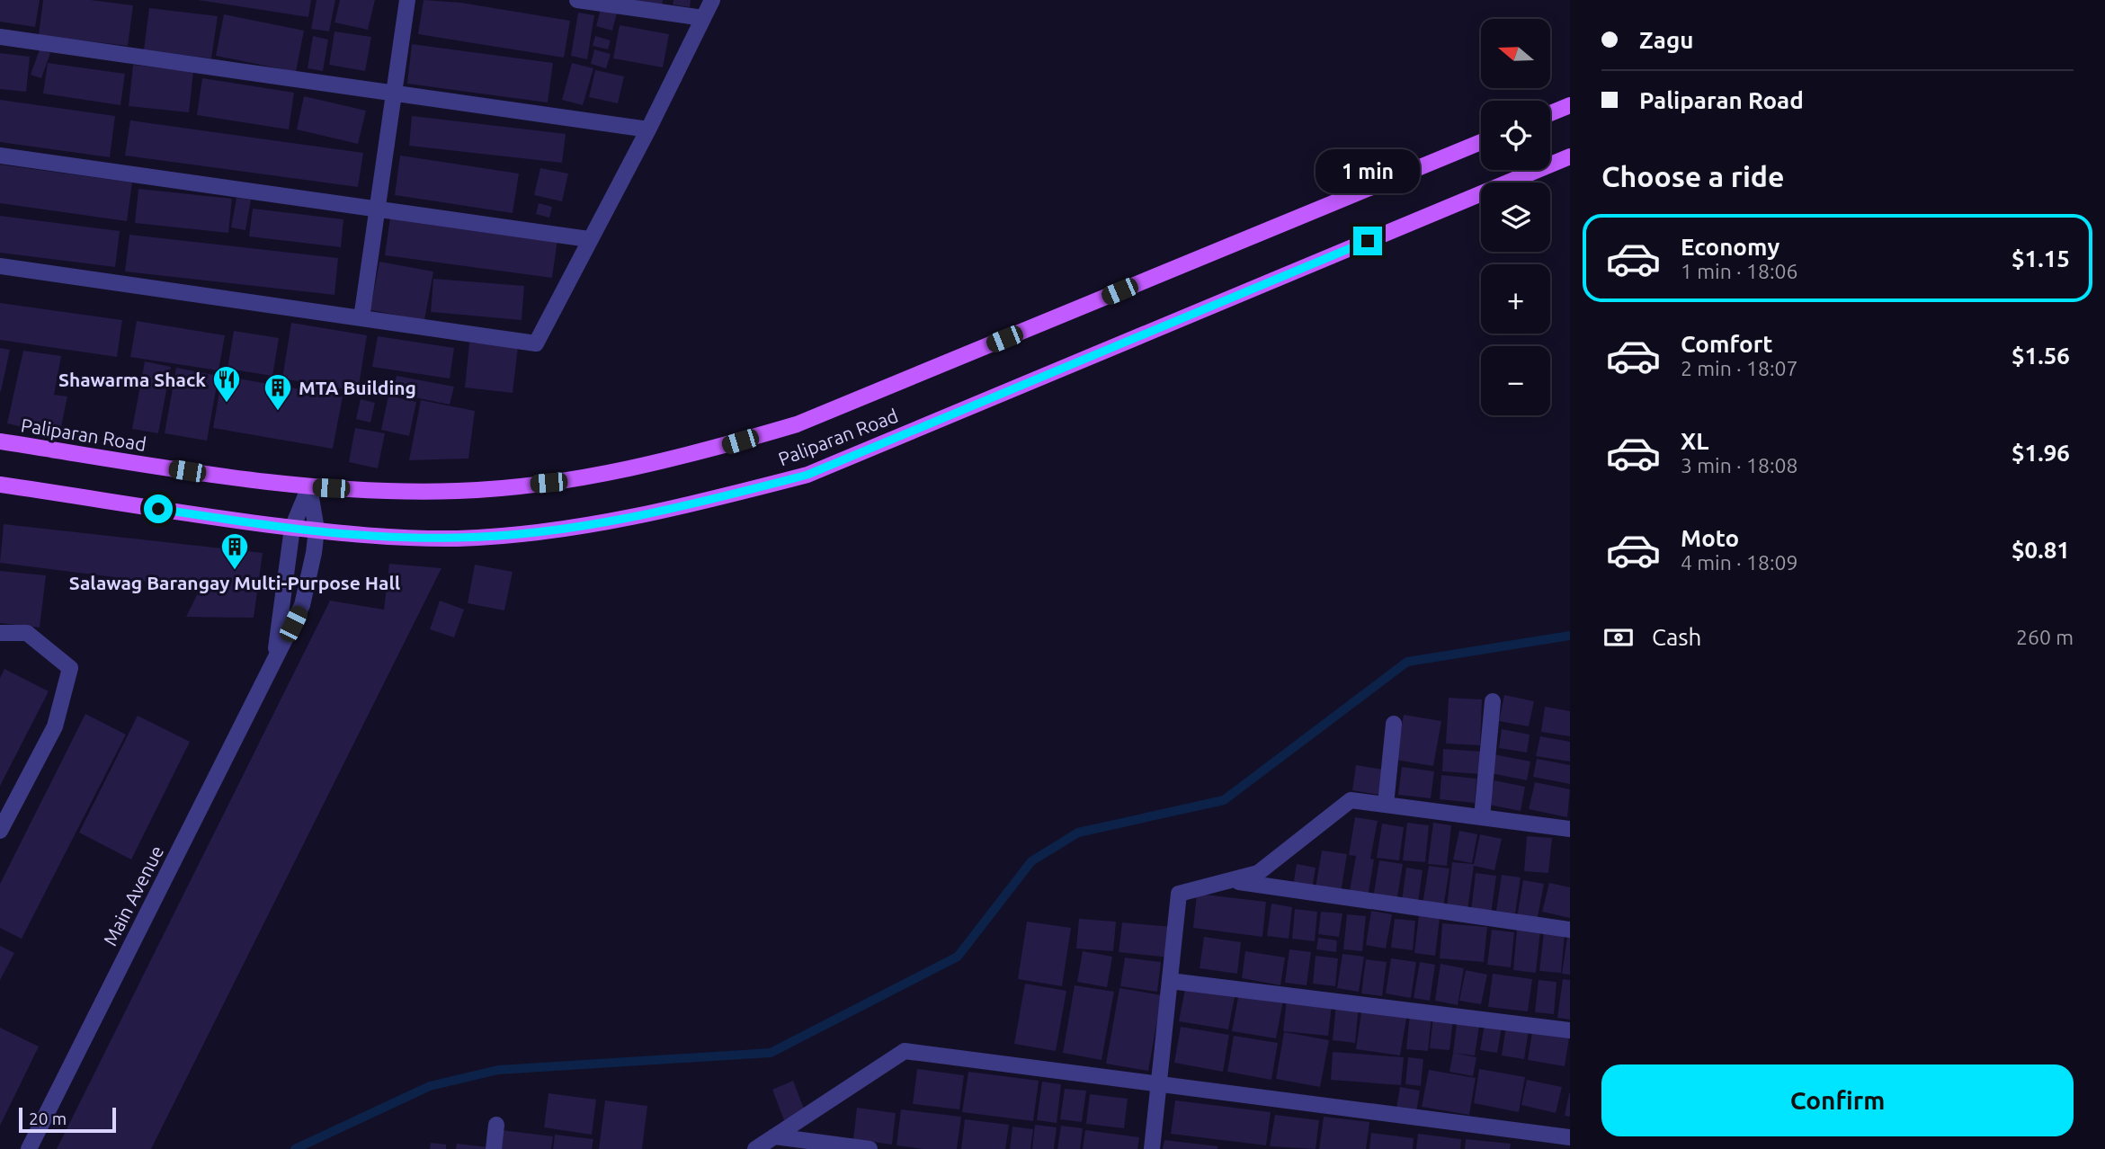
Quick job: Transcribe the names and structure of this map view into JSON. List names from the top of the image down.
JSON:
{
  "streets": {
    "main road": ["Paliparan Road"],
    "street": ["Main Avenue"]
  },
  "crossings": [
    ["Paliparan Road", "Main Avenue"]
  ],
  "places": {
    "restaurant": ["Shawarma Shack"],
    "building": ["MTA Building", "Salawag Barangay Multi-Purpose Hall"]
  },
  "scale_bar": "20 m",
  "north": "left",
  "page": {
    "banner": ["Zagu", "Paliparan Road"],
    "map_buttons": ["+", "−"],
    "heading": "Choose a ride",
    "bubble": "1 min",
    "list": [
      {
        "name": "Economy",
        "note": "1 min · 18:06",
        "value": "$1.15"
      },
      {
        "name": "Comfort",
        "note": "2 min · 18:07",
        "value": "$1.56"
      },
      {
        "name": "XL",
        "note": "3 min · 18:08",
        "value": "$1.96"
      },
      {
        "name": "Moto",
        "note": "4 min · 18:09",
        "value": "$0.81"
      }
    ],
    "pay": ["Cash", "260 m"],
    "buttons": "Confirm",
    "scale": "20 m"
  }
}
